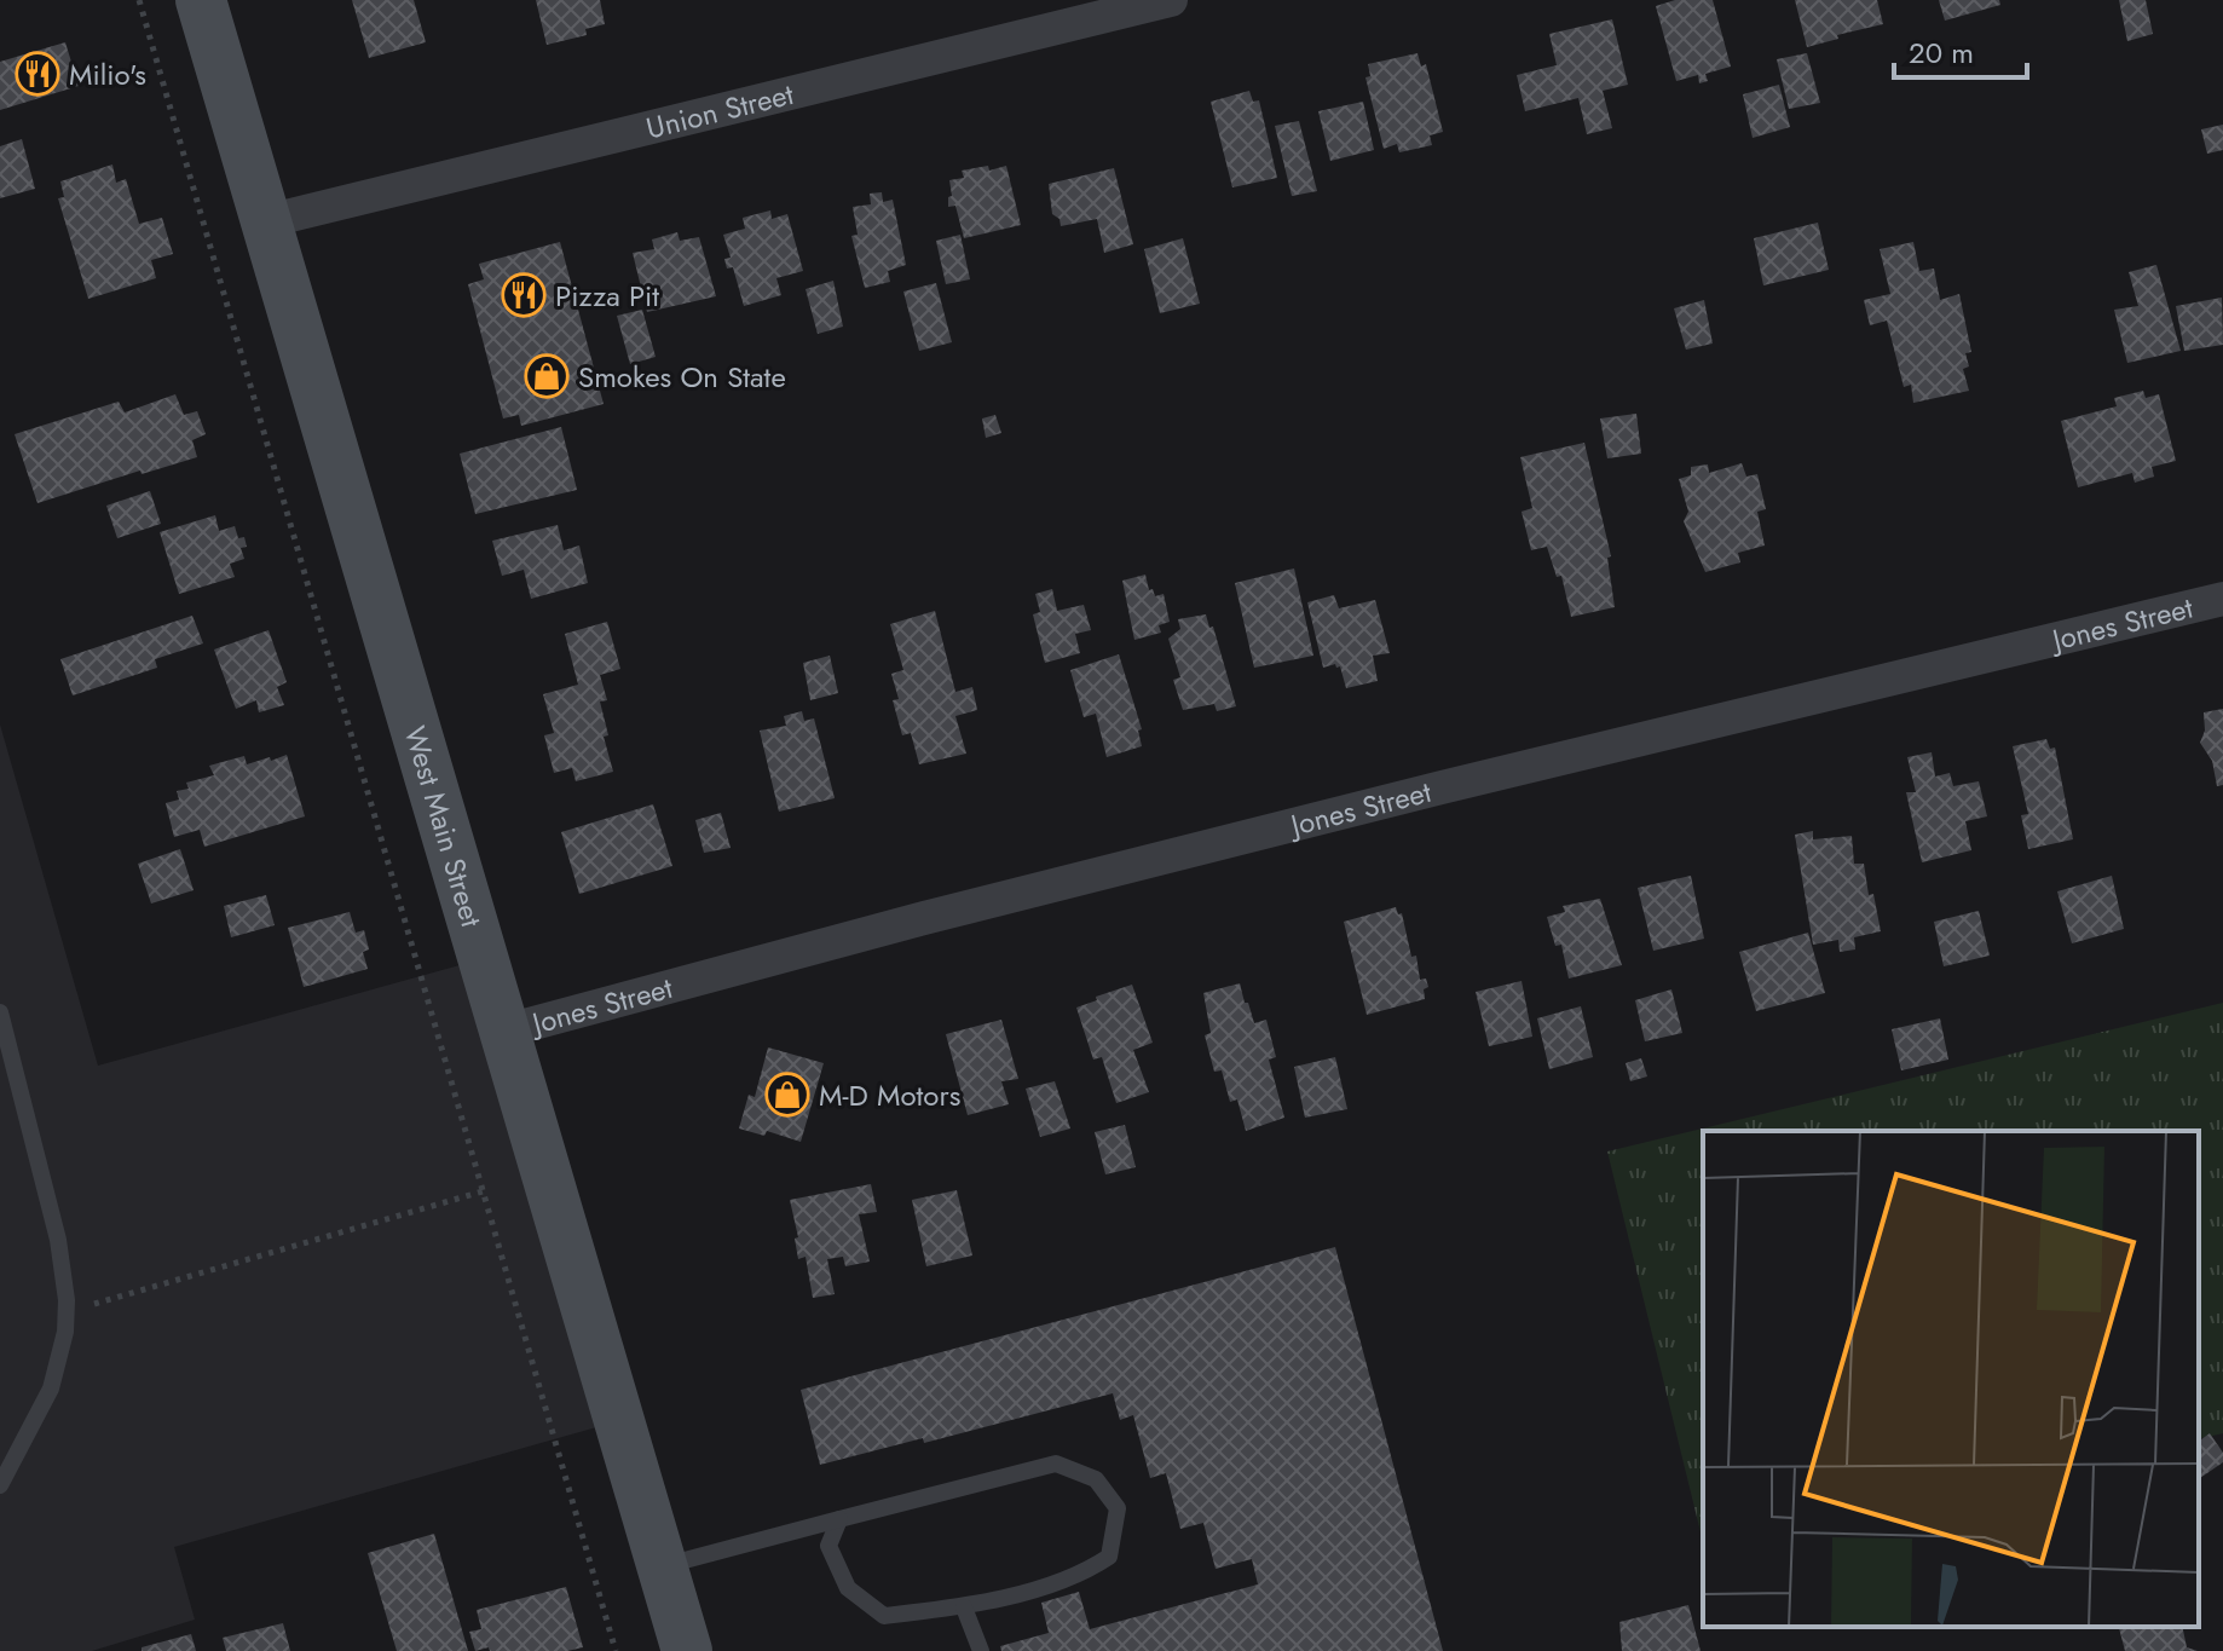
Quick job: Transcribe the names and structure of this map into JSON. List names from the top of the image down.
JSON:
{
  "streets": {
    "main road": ["West Main Street"],
    "street": ["Union Street", "Jones Street"]
  },
  "crossings": [
    ["Union Street", "West Main Street"],
    ["Jones Street", "West Main Street"]
  ],
  "places": {
    "restaurant": ["Milio's", "Pizza Pit"],
    "shop": ["Smokes On State", "M-D Motors"]
  },
  "scale_bar": "20 m"
}
